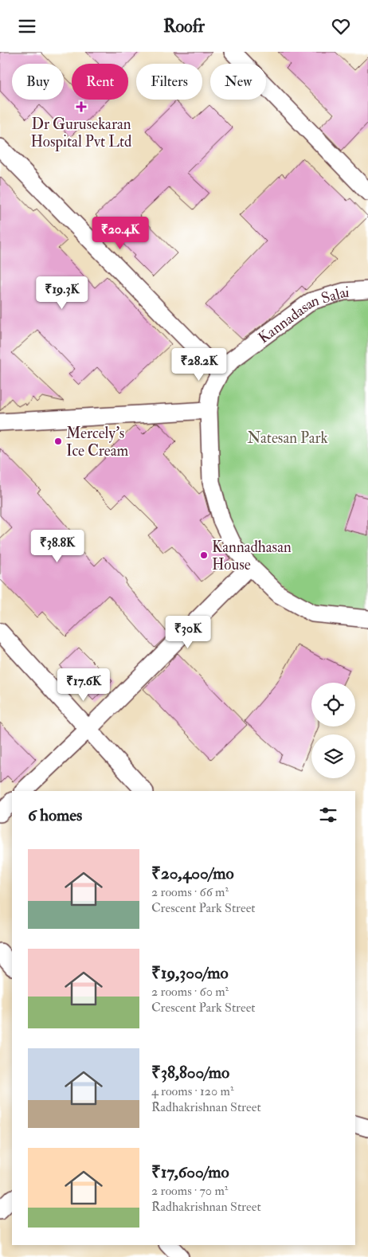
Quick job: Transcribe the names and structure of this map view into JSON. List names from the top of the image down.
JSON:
{
  "streets": {
    "street": ["Kannadasan Salai"]
  },
  "parks": ["Natesan Park"],
  "places": {
    "health": ["Dr Gurusekaran Hospital Pvt Ltd"],
    "other": ["Mercely's Ice Cream", "Kannadhasan House"]
  },
  "page": {
    "header": "Roofr",
    "chip": [
      "Buy",
      "Rent",
      "Filters",
      "New"
    ],
    "price": [
      "₹20.4K",
      "₹19.3K",
      "₹28.2K",
      "₹38.8K",
      "₹30K",
      "₹17.6K"
    ],
    "heading": "6 homes",
    "list": [
      {
        "name": "₹20,400/mo",
        "note": "2 rooms · 66 m² · Crescent Park Street"
      },
      {
        "name": "₹19,300/mo",
        "note": "2 rooms · 60 m² · Crescent Park Street"
      },
      {
        "name": "₹38,800/mo",
        "note": "4 rooms · 120 m² · Radhakrishnan Street"
      },
      {
        "name": "₹17,600/mo",
        "note": "2 rooms · 70 m² · Radhakrishnan Street"
      }
    ]
  }
}
